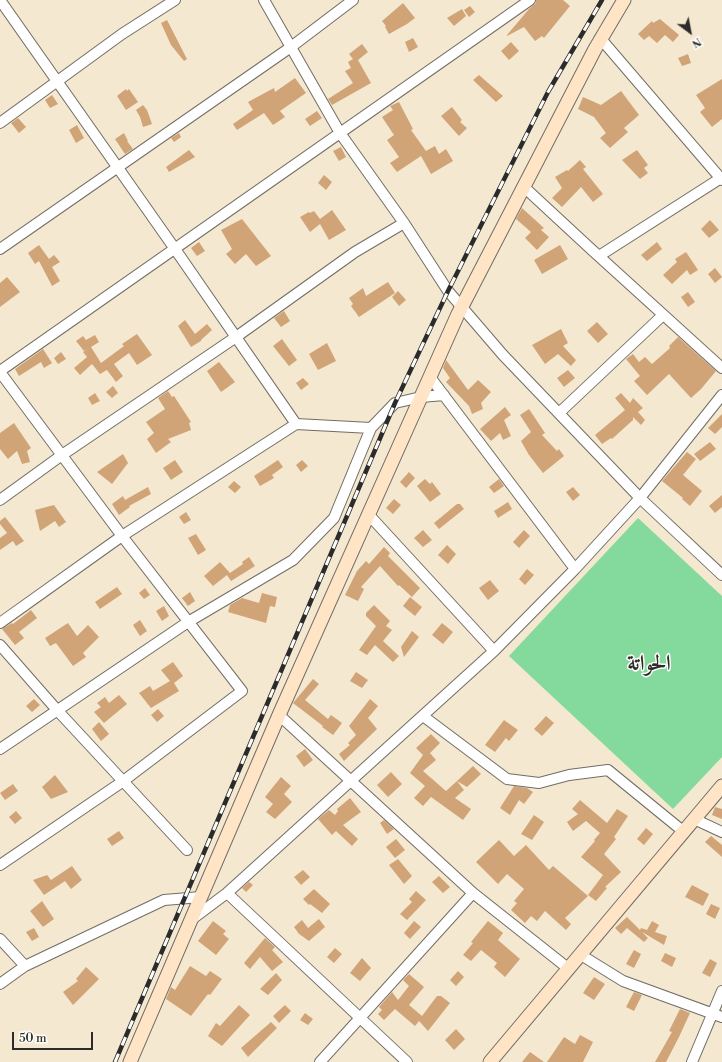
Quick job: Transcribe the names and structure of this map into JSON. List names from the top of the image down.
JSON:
{
  "districts": ["الحواتة"],
  "scale_bar": "50 m",
  "north": "bottom right"
}
